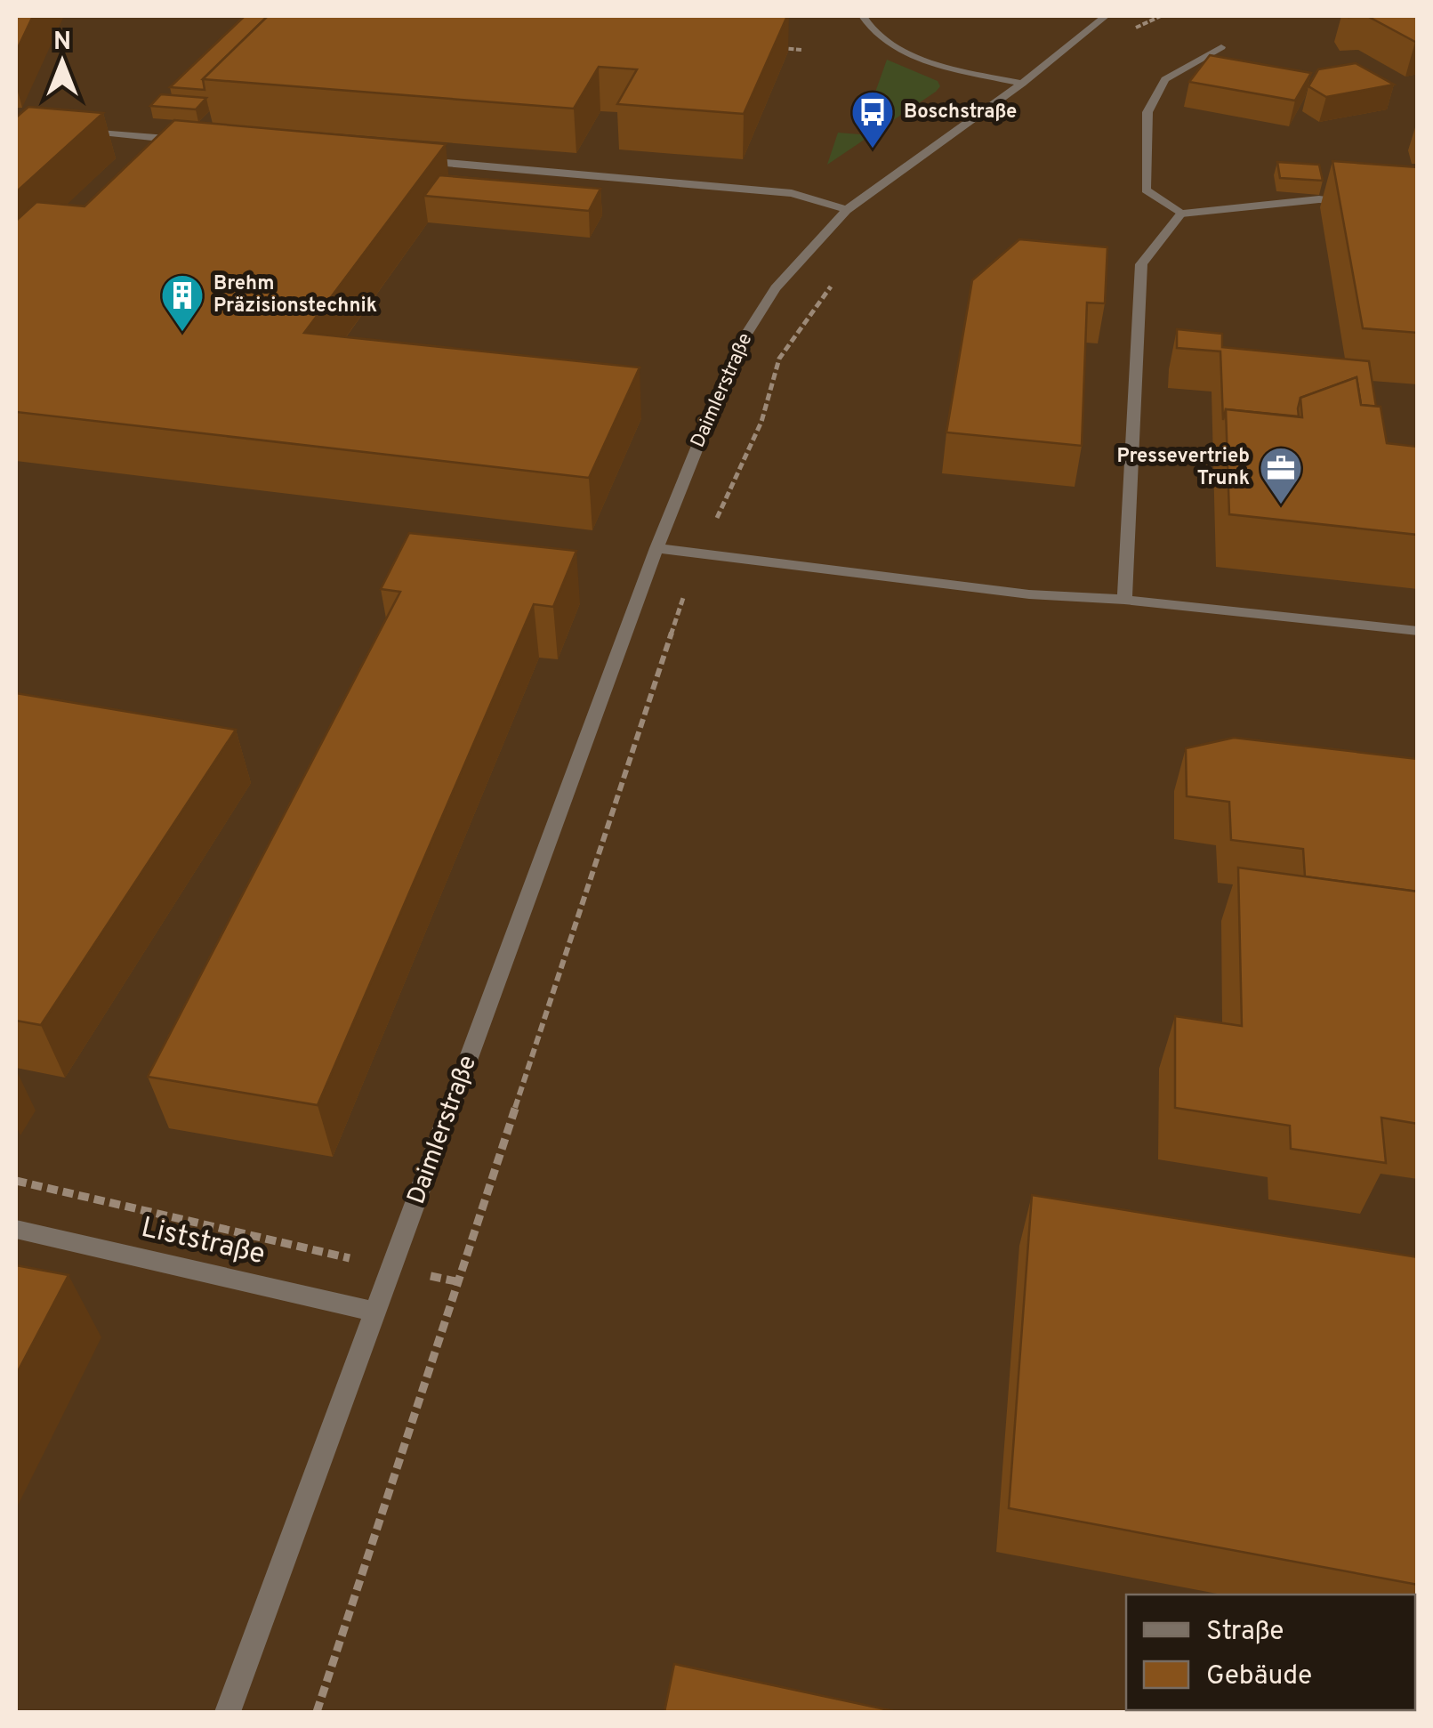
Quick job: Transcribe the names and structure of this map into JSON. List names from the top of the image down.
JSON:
{
  "streets": {
    "street": ["Daimlerstraße", "Liststraße"]
  },
  "crossings": [
    ["Daimlerstraße", "Liststraße"]
  ],
  "places": {
    "bus stop": ["Boschstraße"],
    "building": ["Brehm Präzisionstechnik"],
    "office": ["Pressevertrieb Trunk"]
  },
  "legend": ["Straße", "Gebäude"],
  "north": "top"
}
